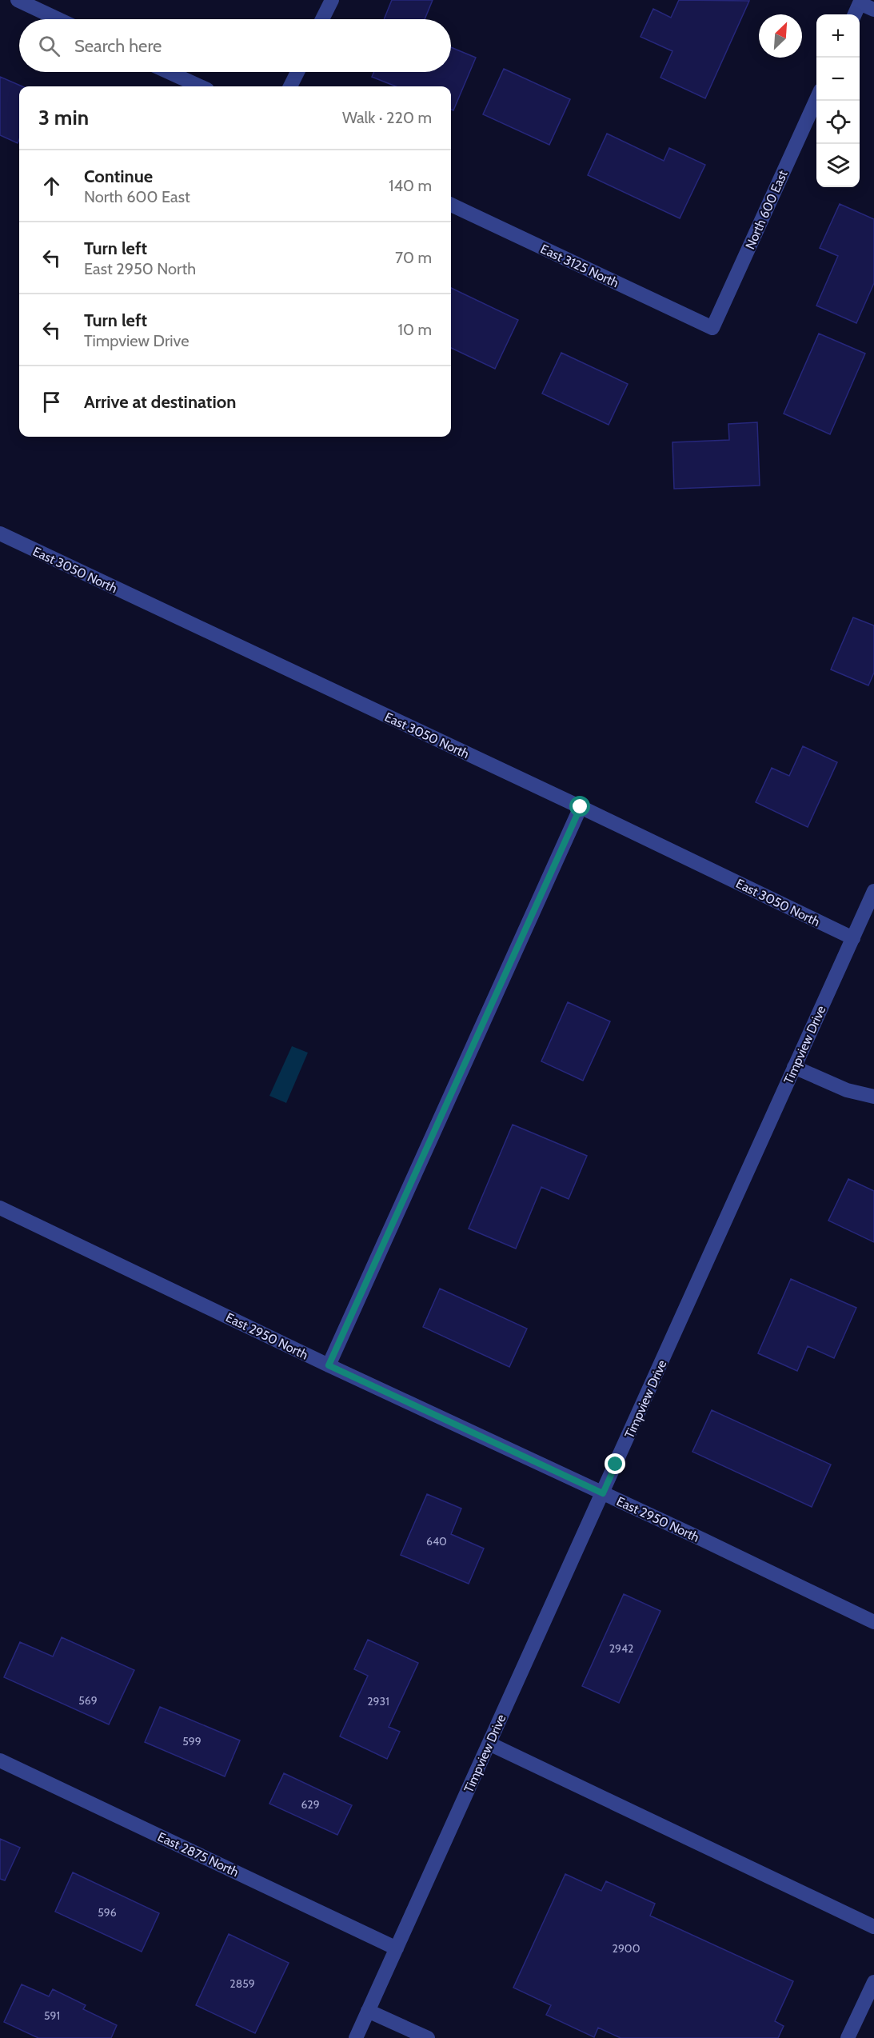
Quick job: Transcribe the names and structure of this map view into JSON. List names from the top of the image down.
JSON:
{
  "streets": {
    "street": [
      "North 600 East",
      "East 3125 North",
      "East 3050 North",
      "Timpview Drive",
      "East 2950 North",
      "East 2875 North"
    ]
  },
  "crossings": [
    ["North 600 East", "East 3125 North"],
    ["East 3050 North", "Timpview Drive"],
    ["Timpview Drive", "East 2950 North"],
    ["Timpview Drive", "East 2875 North"]
  ],
  "house_numbers": [
    "640",
    "2942",
    "569",
    "2931",
    "599",
    "629",
    "596",
    "2900",
    "2859",
    "591"
  ],
  "north": "top right",
  "page": {
    "map_buttons": ["+", "−"],
    "search": "Search here",
    "heading": ["3 min", "Walk · 220 m"],
    "list": [
      ["Continue", "North 600 East", "140 m"],
      ["Turn left", "East 2950 North", "70 m"],
      ["Turn left", "Timpview Drive", "10 m"],
      "Arrive at destination"
    ]
  }
}
